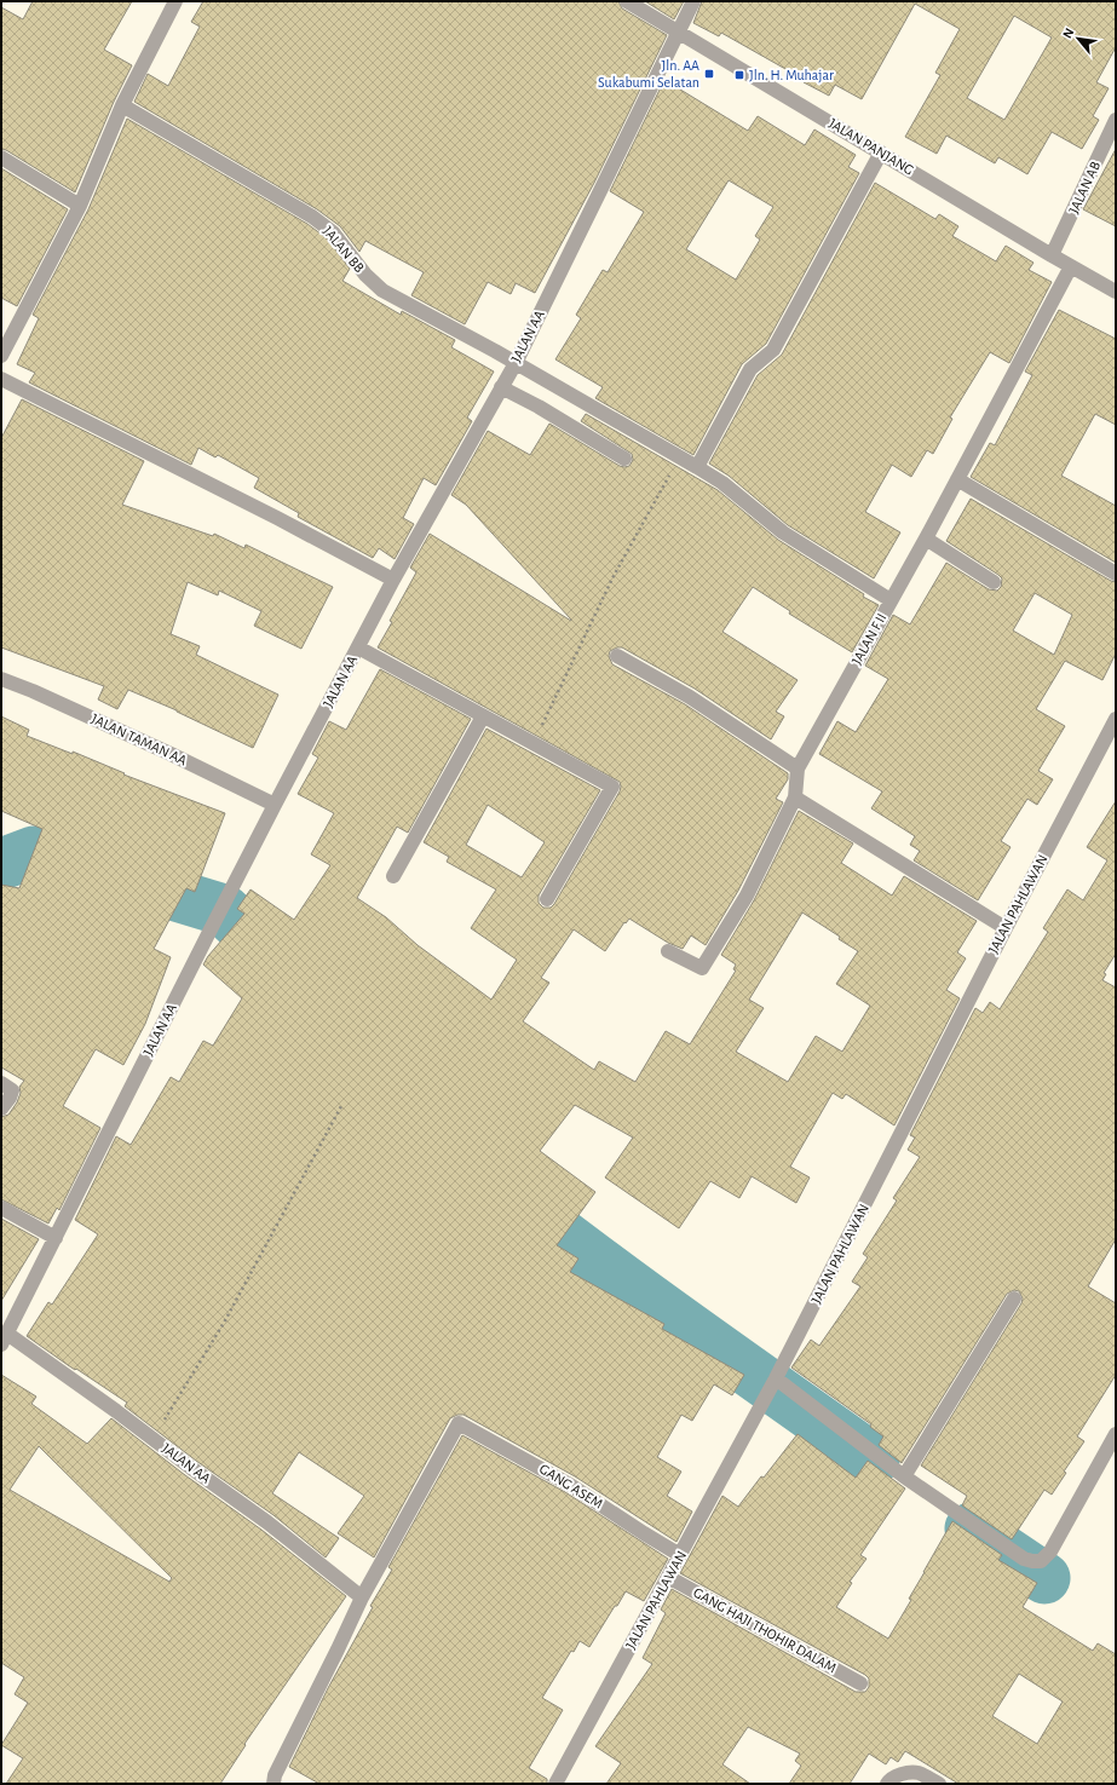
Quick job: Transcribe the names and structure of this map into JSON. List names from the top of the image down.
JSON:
{
  "streets": {
    "street": [
      "JALAN PANJANG",
      "JALAN AB",
      "JALAN BB",
      "JALAN AA",
      "JALAN F II",
      "JALAN TAMAN AA",
      "JALAN PAHLAWAN",
      "GANG ASEM",
      "GANG HAJI THOHIR DALAM"
    ]
  },
  "crossings": [
    ["JALAN PANJANG", "JALAN AB"],
    ["JALAN PANJANG", "JALAN AA"],
    ["JALAN PANJANG", "JALAN F II"],
    ["JALAN BB", "JALAN AA"],
    ["JALAN BB", "JALAN F II"],
    ["JALAN AA", "JALAN TAMAN AA"],
    ["JALAN AA", "GANG ASEM"],
    ["JALAN PAHLAWAN", "GANG ASEM"],
    ["JALAN PAHLAWAN", "GANG HAJI THOHIR DALAM"]
  ],
  "places": {
    "transit": ["Jln. AA Sukabumi Selatan", "Jln. H. Muhajar"]
  },
  "north": "top left"
}
